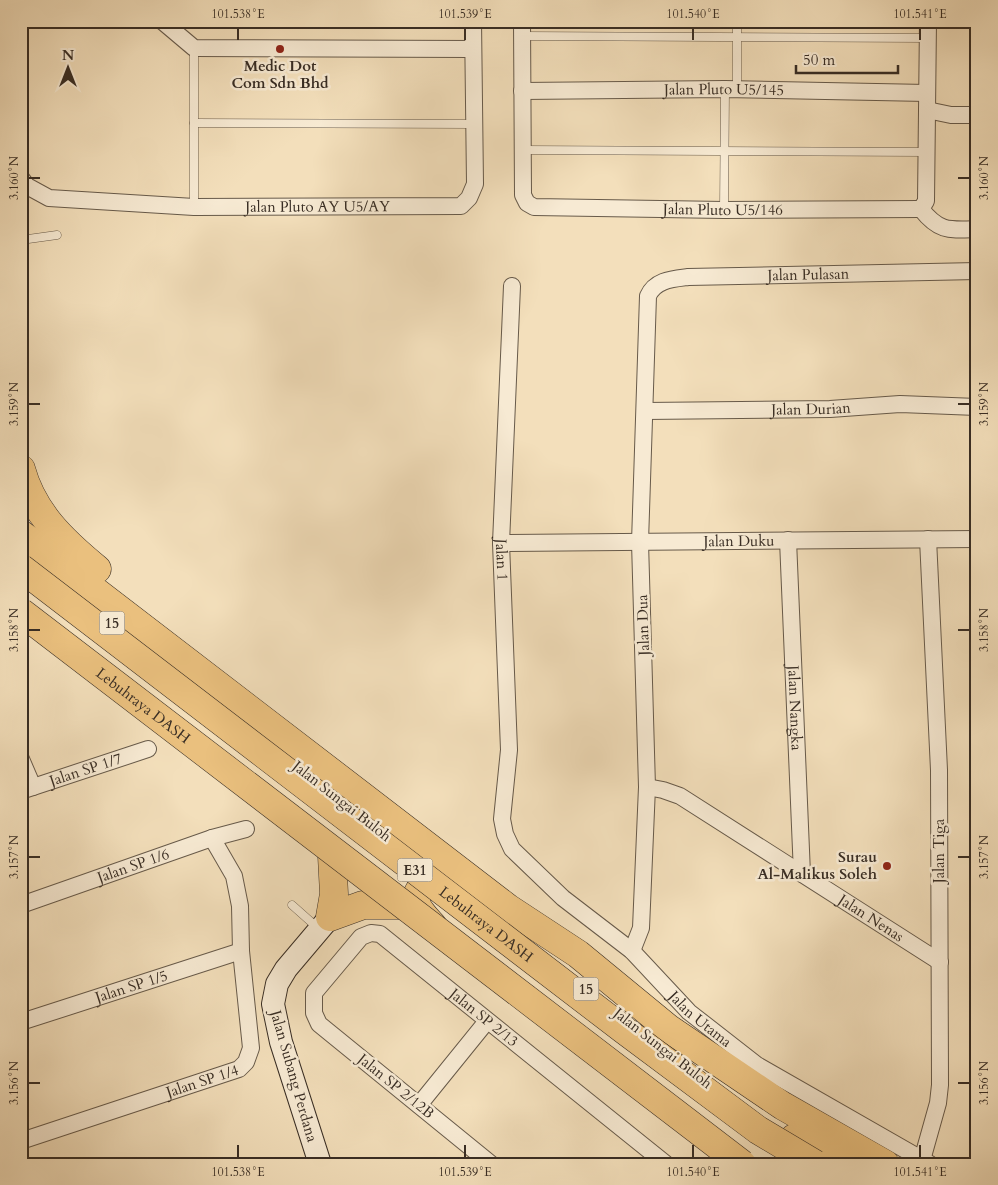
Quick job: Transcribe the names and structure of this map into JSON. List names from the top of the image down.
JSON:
{
  "streets": {
    "highway": [
      "15",
      "Lebuhraya DASH",
      "Jalan Sungai Buloh",
      "E31"
    ],
    "street": [
      "Jalan Pluto U5/145",
      "Jalan Pluto AY U5/AY",
      "Jalan Pluto U5/146",
      "Jalan Pulasan",
      "Jalan Durian",
      "Jalan Duku",
      "Jalan 1",
      "Jalan Dua",
      "Jalan Nangka",
      "Jalan SP 1/7",
      "Jalan Tiga",
      "Jalan SP 1/6",
      "Jalan Nenas",
      "Jalan SP 1/5",
      "Jalan SP 2/13",
      "Jalan Utama",
      "Jalan Subang Perdana",
      "Jalan SP 1/4",
      "Jalan SP 2/12B"
    ]
  },
  "crossings": [
    ["Jalan Pulasan", "Jalan Dua"],
    ["Jalan Durian", "Jalan Dua"],
    ["Jalan Duku", "Jalan 1"],
    ["Jalan Duku", "Jalan Dua"],
    ["Jalan Duku", "Jalan Nangka"],
    ["Jalan Duku", "Jalan Tiga"],
    ["Jalan 1", "Jalan Utama"],
    ["Jalan Dua", "Jalan Nenas"],
    ["Jalan Dua", "Jalan Utama"],
    ["Lebuhraya DASH", "Jalan Sungai Buloh"],
    ["Jalan Nangka", "Jalan Nenas"],
    ["Jalan Tiga", "Jalan Nenas"],
    ["Jalan Tiga", "Jalan Utama"],
    ["Jalan SP 1/6", "Jalan SP 1/4"],
    ["Jalan SP 1/5", "Jalan SP 1/4"],
    ["Jalan SP 2/13", "Jalan SP 2/12B"]
  ],
  "places": ["Medic Dot Com Sdn Bhd", "Surau Al-Malikus Soleh"],
  "scale_bar": "50 m",
  "north": "top",
  "coordinates": [
    "101.538°E",
    "101.539°E",
    "101.540°E",
    "101.541°E",
    "3.160°N",
    "3.159°N",
    "3.158°N",
    "3.157°N",
    "3.156°N"
  ]
}
